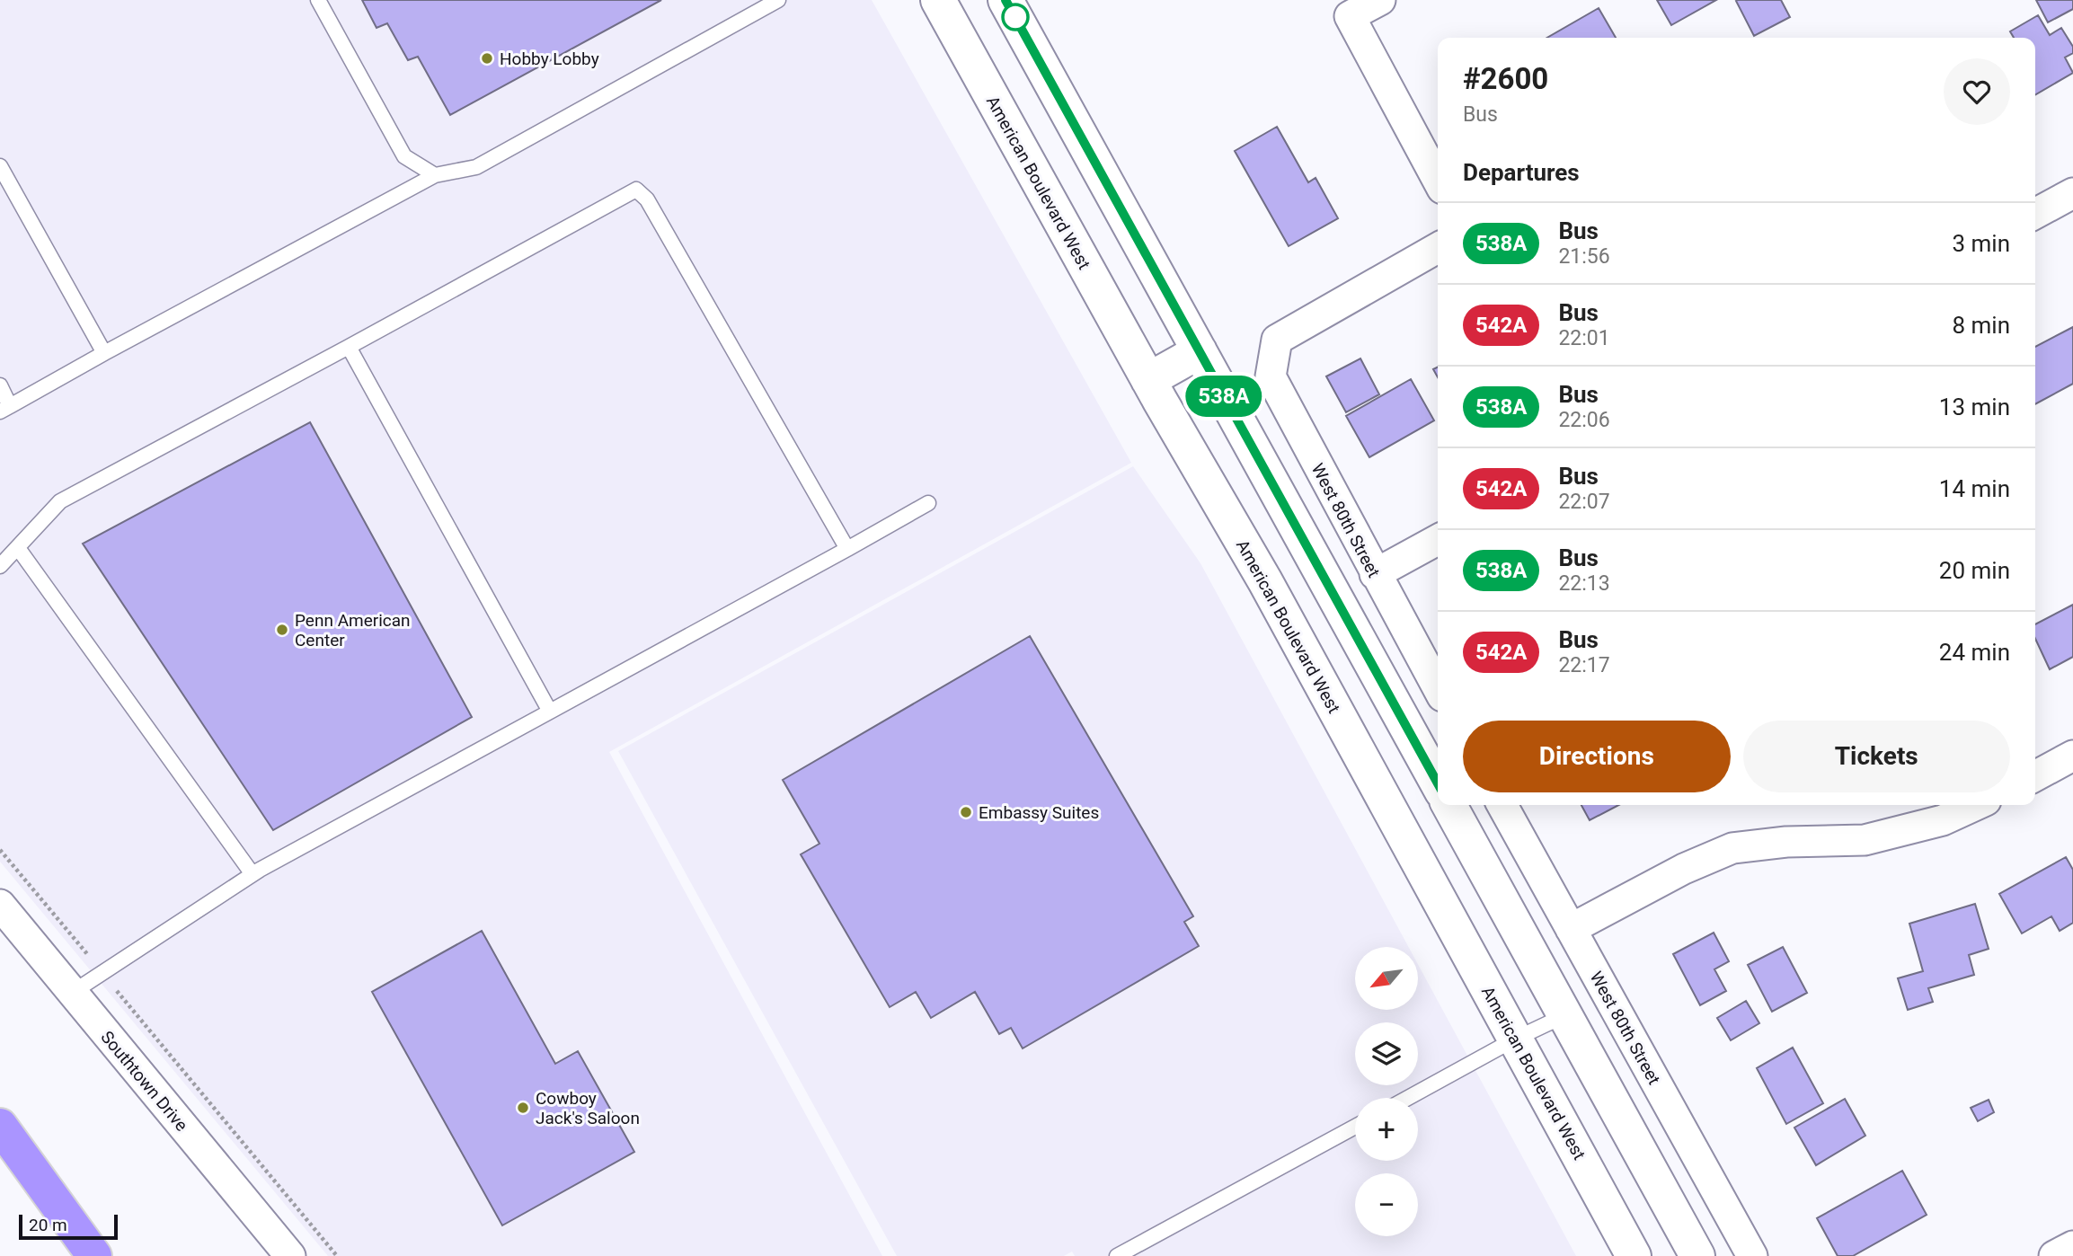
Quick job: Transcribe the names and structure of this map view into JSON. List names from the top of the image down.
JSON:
{
  "streets": {
    "main road": ["American Boulevard West"],
    "street": ["West 80th Street", "Southtown Drive"]
  },
  "places": [
    "Hobby Lobby",
    "Penn American Center",
    "Embassy Suites",
    "Cowboy Jack's Saloon"
  ],
  "lines": ["bus line 538A"],
  "scale_bar": "20 m",
  "north": "bottom left",
  "page": {
    "on_map": "538A",
    "heading": [
      ["#2600", "Bus"],
      "Departures"
    ],
    "list": [
      {
        "mark": "538A",
        "name": "Bus",
        "note": "21:56",
        "value": "3 min"
      },
      {
        "mark": "542A",
        "name": "Bus",
        "note": "22:01",
        "value": "8 min"
      },
      {
        "mark": "538A",
        "name": "Bus",
        "note": "22:06",
        "value": "13 min"
      },
      {
        "mark": "542A",
        "name": "Bus",
        "note": "22:07",
        "value": "14 min"
      },
      {
        "mark": "538A",
        "name": "Bus",
        "note": "22:13",
        "value": "20 min"
      },
      {
        "mark": "542A",
        "name": "Bus",
        "note": "22:17",
        "value": "24 min"
      }
    ],
    "buttons": ["Directions", "Tickets"],
    "map_buttons": ["+", "−"],
    "scale": "20 m"
  }
}
